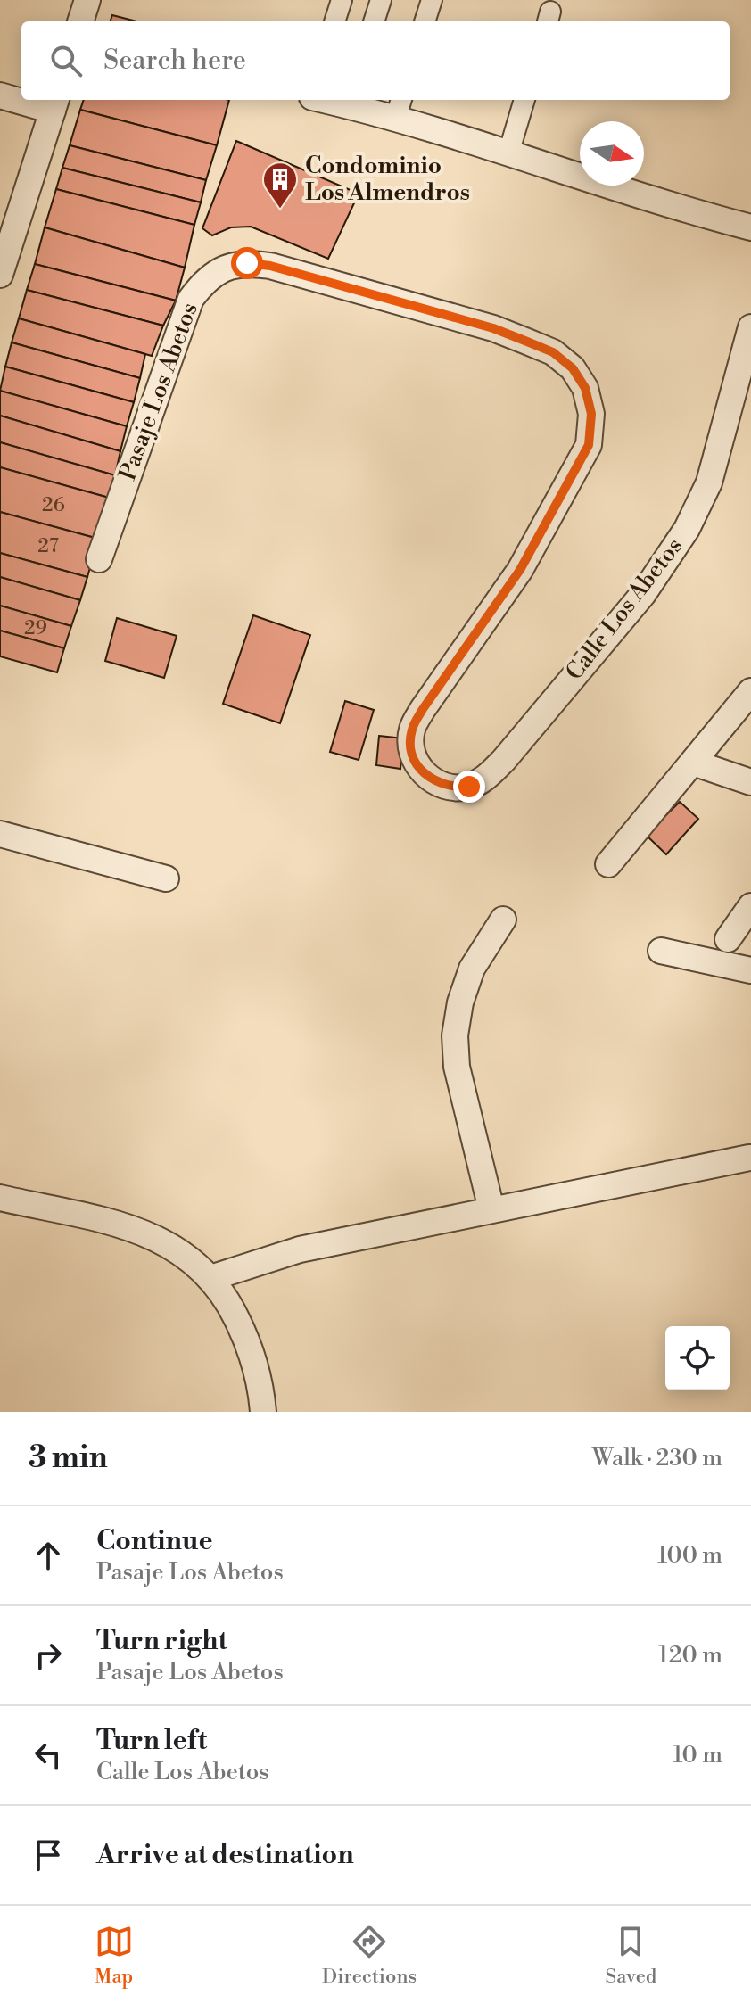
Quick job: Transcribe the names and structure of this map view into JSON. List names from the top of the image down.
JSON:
{
  "streets": {
    "street": ["Pasaje Los Abetos", "Calle Los Abetos"]
  },
  "crossings": [
    ["Pasaje Los Abetos", "Calle Los Abetos"]
  ],
  "places": {
    "building": ["Condominio Los Almendros"]
  },
  "house_numbers": ["26", "27", "29"],
  "north": "right",
  "page": {
    "search": "Search here",
    "heading": ["3 min", "Walk · 230 m"],
    "list": [
      ["Continue", "Pasaje Los Abetos", "100 m"],
      ["Turn right", "Pasaje Los Abetos", "120 m"],
      ["Turn left", "Calle Los Abetos", "10 m"],
      "Arrive at destination"
    ],
    "nav": ["Map", "Directions", "Saved"]
  }
}
